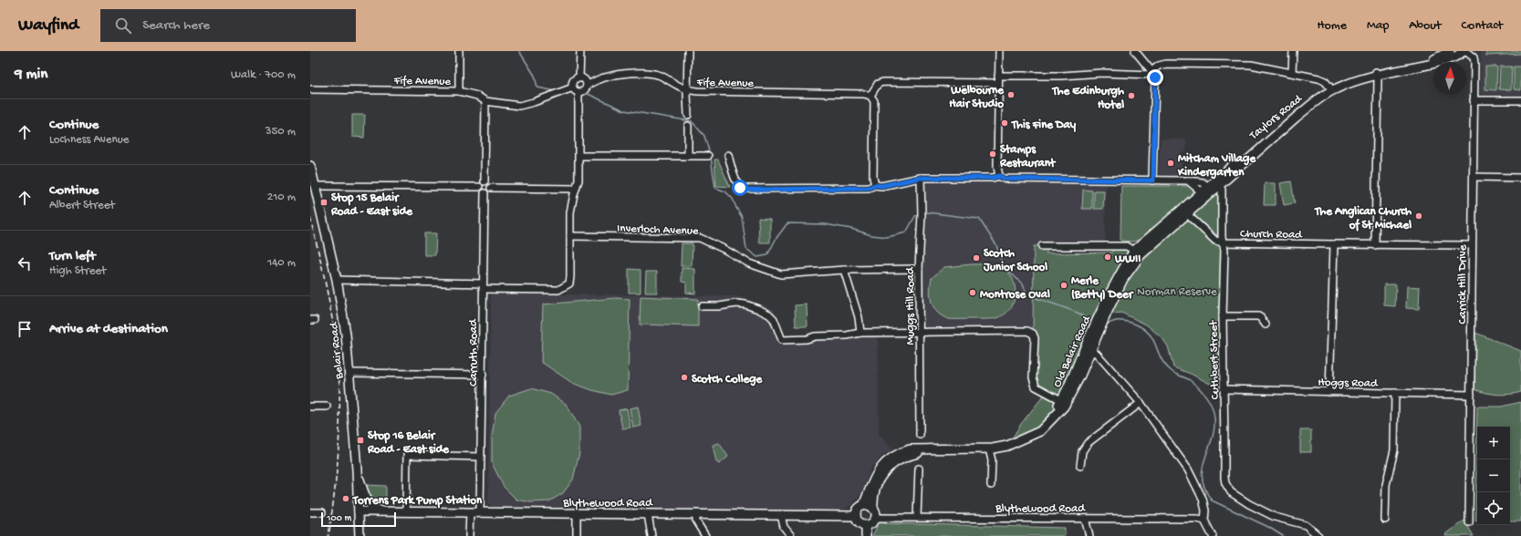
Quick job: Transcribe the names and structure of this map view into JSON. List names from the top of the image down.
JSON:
{
  "streets": {
    "main road": [
      "Taylors Road",
      "Belair Road",
      "Old Belair Road",
      "Blythewood Road"
    ],
    "street": [
      "Fife Avenue",
      "Inverloch Avenue",
      "Church Road",
      "Carrick Hill Drive",
      "Muggs Hill Road",
      "Carruth Road",
      "Cuthbert Street",
      "Hoggs Road"
    ]
  },
  "crossings": [
    ["Taylors Road", "Old Belair Road"],
    ["Church Road", "Carrick Hill Drive"],
    ["Church Road", "Cuthbert Street"],
    ["Carrick Hill Drive", "Hoggs Road"],
    ["Belair Road", "Blythewood Road"],
    ["Old Belair Road", "Blythewood Road"],
    ["Carruth Road", "Blythewood Road"],
    ["Cuthbert Street", "Hoggs Road"]
  ],
  "parks": ["Norman Reserve"],
  "places": {
    "other": [
      "Welbourne Hair Studio",
      "The Edinburgh Hotel",
      "This Fine Day",
      "Stamps Restaurant",
      "Mitcham Village Kindergarten",
      "The Anglican Church of St Michael",
      "WWII",
      "Scotch Junior School",
      "Merle (Betty) Deer",
      "Montrose Oval",
      "Scotch College",
      "Torrens Park Pump Station"
    ],
    "transit": ["Stop 15 Belair Road - East side", "Stop 16 Belair Road - East side"]
  },
  "scale_bar": "100 m",
  "north": "top",
  "page": {
    "header": "Wayfind",
    "search": "Search here",
    "nav": [
      "Home",
      "Map",
      "About",
      "Contact"
    ],
    "heading": ["9 min", "Walk · 700 m"],
    "list": [
      ["Continue", "Lochness Avenue", "350 m"],
      ["Continue", "Albert Street", "210 m"],
      ["Turn left", "High Street", "140 m"],
      "Arrive at destination"
    ],
    "map_buttons": ["+", "−"],
    "scale": "100 m"
  }
}
